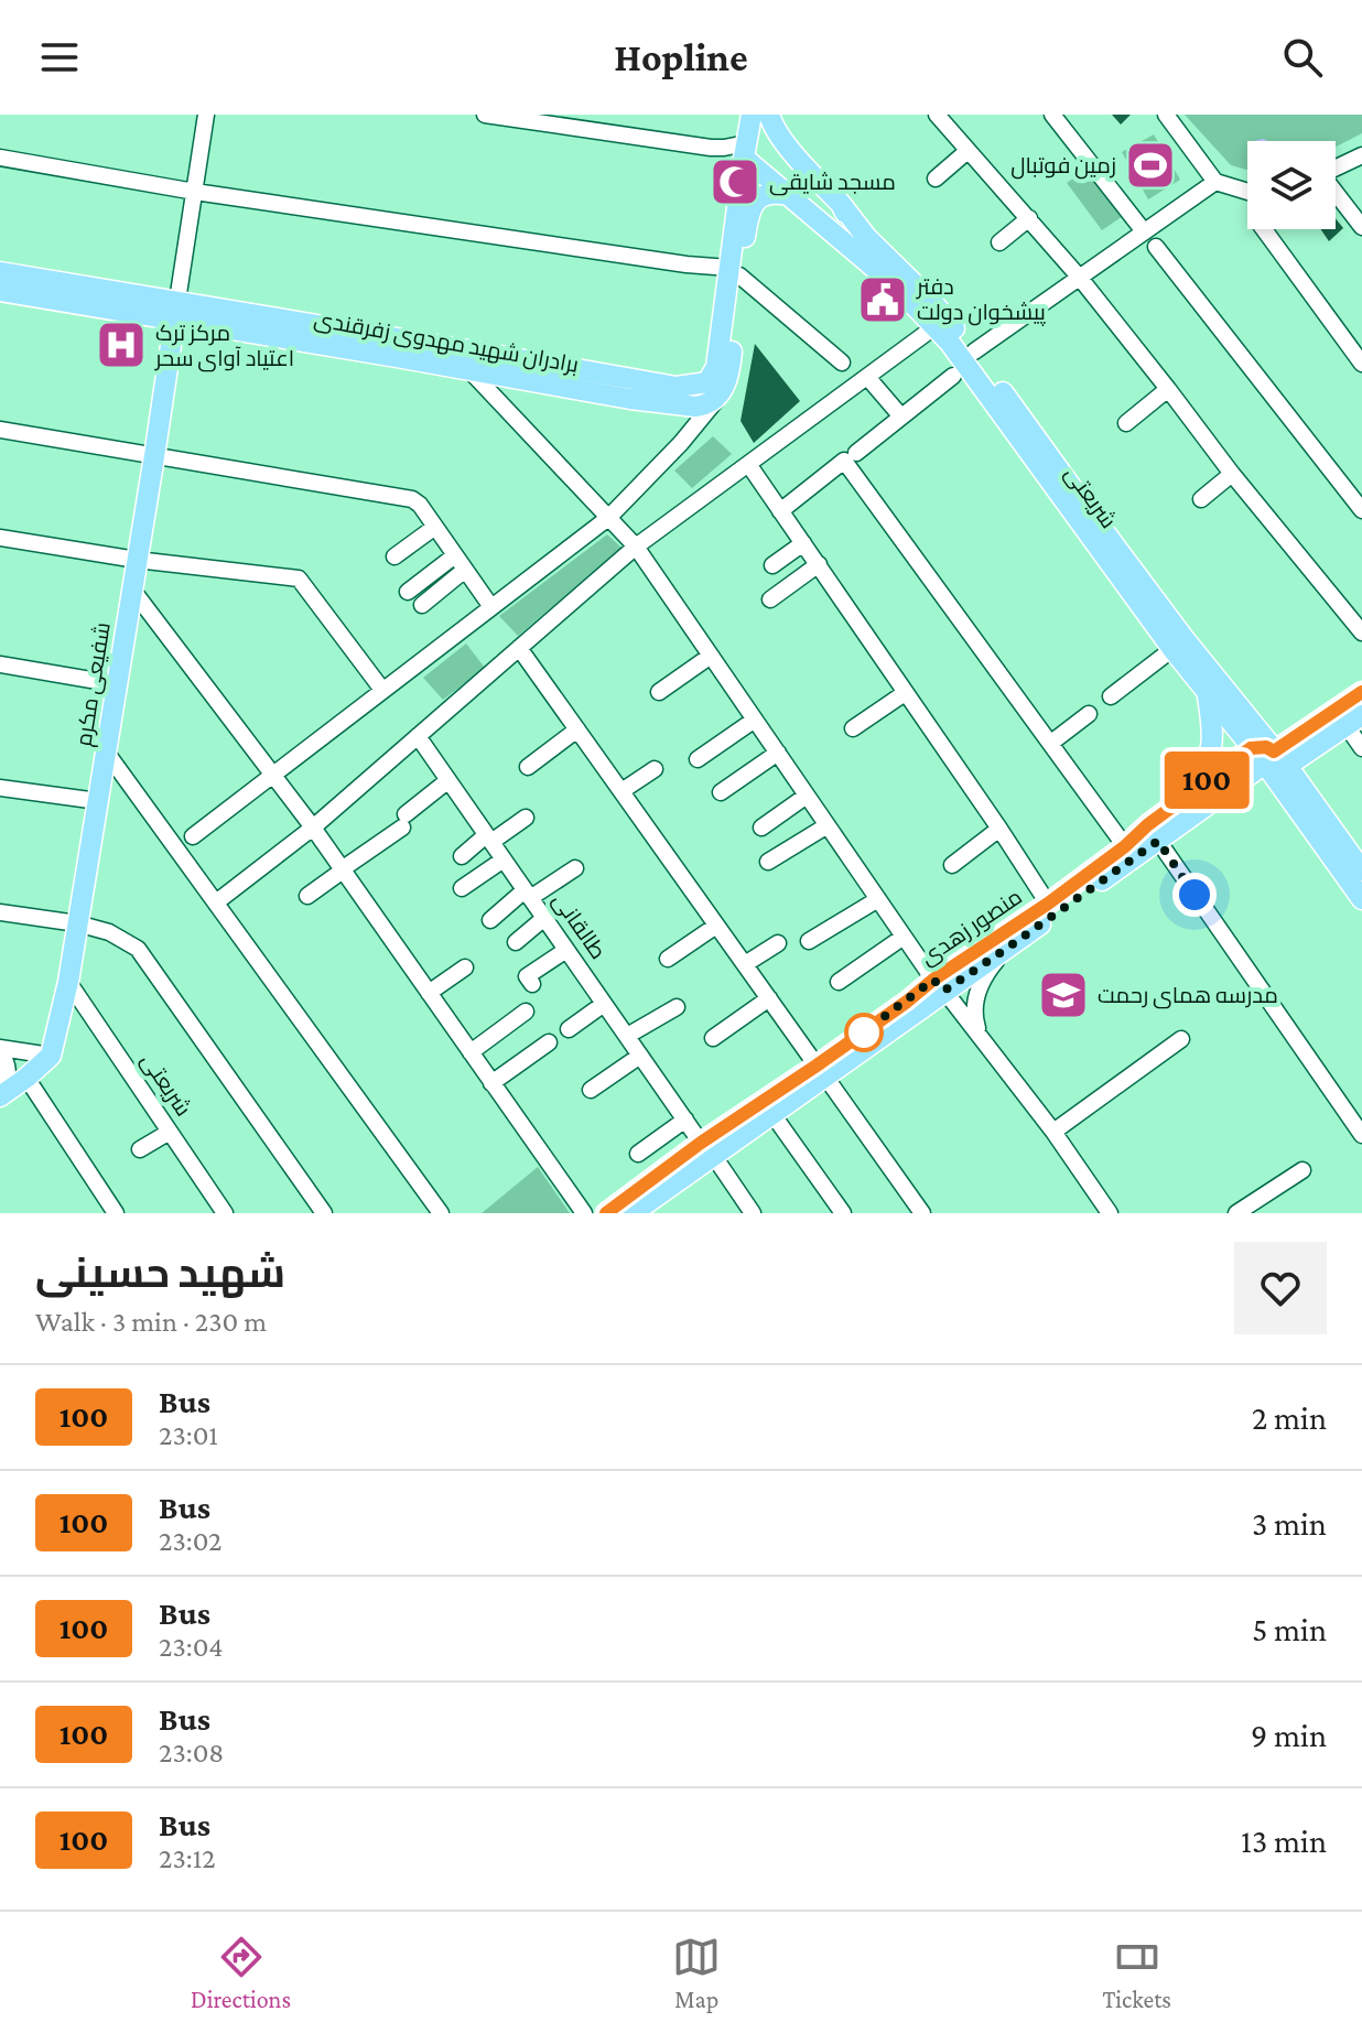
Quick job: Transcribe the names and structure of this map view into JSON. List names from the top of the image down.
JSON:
{
  "streets": {
    "main road": [
      "برادران شهید مهدوی زفرقندی",
      "شریعتی",
      "شفیعی مکرم",
      "منصور زهدی"
    ],
    "street": ["طالقانی"]
  },
  "crossings": [
    ["برادران شهید مهدوی زفرقندی", "شفیعی مکرم"],
    ["شریعتی", "شفیعی مکرم"],
    ["شریعتی", "منصور زهدی"],
    ["طالقانی", "منصور زهدی"]
  ],
  "places": {
    "sports": ["زمین فوتبال"],
    "mosque": ["مسجد شایقی"],
    "public building": ["دفتر پیشخوان دولت"],
    "hospital": ["مرکز ترک اعتیاد آوای سحر"],
    "school or university": ["مدرسه همای رحمت"]
  },
  "lines": ["bus line 100"],
  "page": {
    "header": "Hopline",
    "on_map": "100",
    "heading": ["شهید حسینی", "Walk · 3 min · 230 m"],
    "list": [
      {
        "mark": "100",
        "name": "Bus",
        "note": "23:01",
        "value": "2 min"
      },
      {
        "mark": "100",
        "name": "Bus",
        "note": "23:02",
        "value": "3 min"
      },
      {
        "mark": "100",
        "name": "Bus",
        "note": "23:04",
        "value": "5 min"
      },
      {
        "mark": "100",
        "name": "Bus",
        "note": "23:08",
        "value": "9 min"
      },
      {
        "mark": "100",
        "name": "Bus",
        "note": "23:12",
        "value": "13 min"
      }
    ],
    "tabs": ["Directions", "Map", "Tickets"]
  }
}
